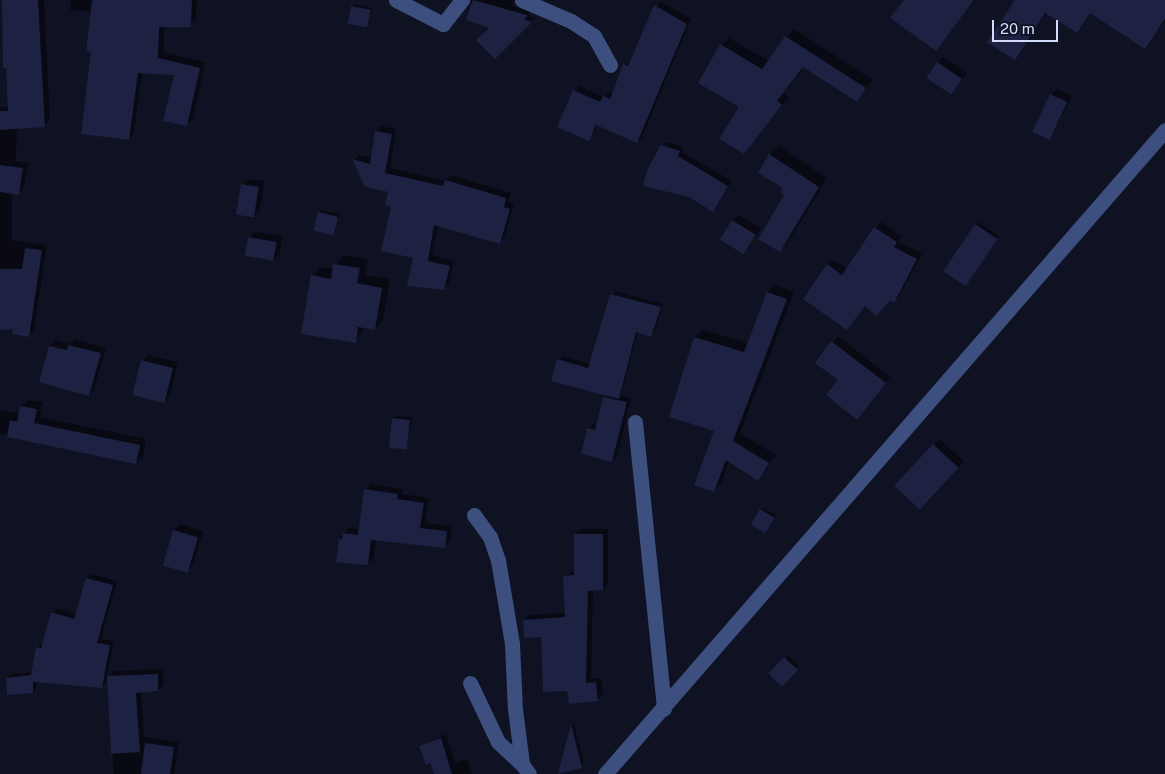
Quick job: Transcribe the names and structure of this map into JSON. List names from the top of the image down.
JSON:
{
  "scale_bar": "20 m"
}
